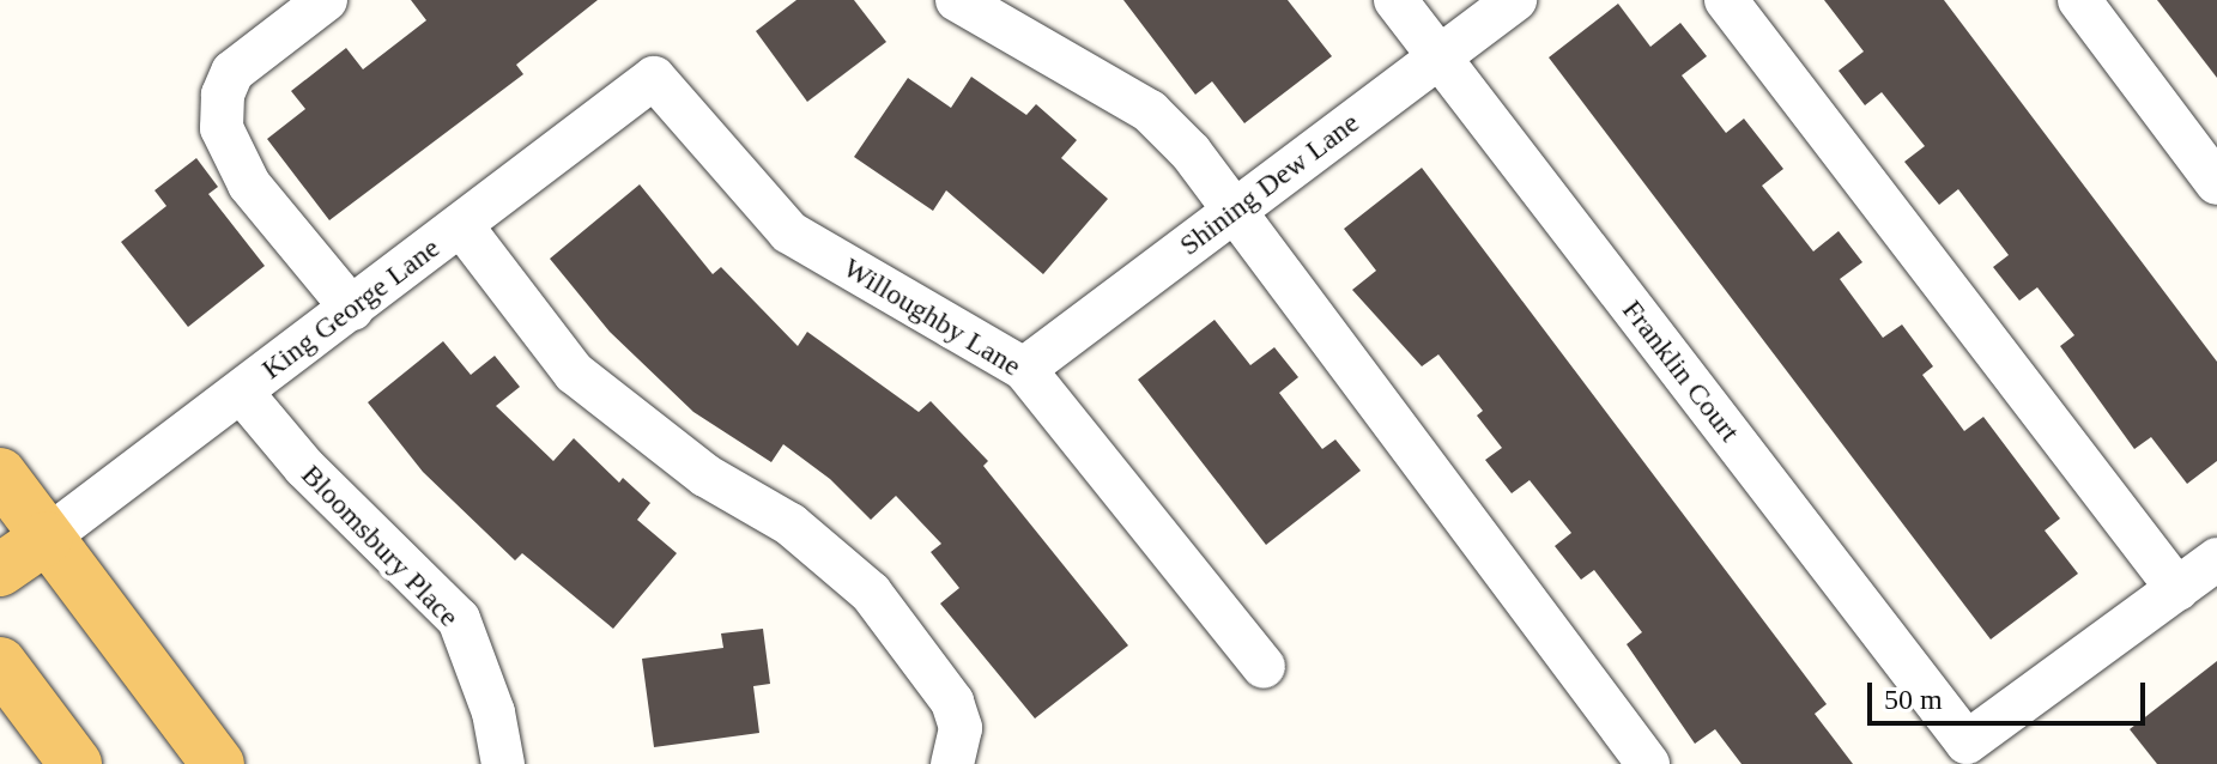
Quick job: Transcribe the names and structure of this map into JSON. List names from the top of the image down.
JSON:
{
  "streets": {
    "street": [
      "Shining Dew Lane",
      "King George Lane",
      "Willoughby Lane",
      "Franklin Court",
      "Bloomsbury Place"
    ]
  },
  "crossings": [
    ["Shining Dew Lane", "Willoughby Lane"],
    ["Shining Dew Lane", "Franklin Court"],
    ["King George Lane", "Willoughby Lane"],
    ["King George Lane", "Bloomsbury Place"]
  ],
  "scale_bar": "50 m"
}
